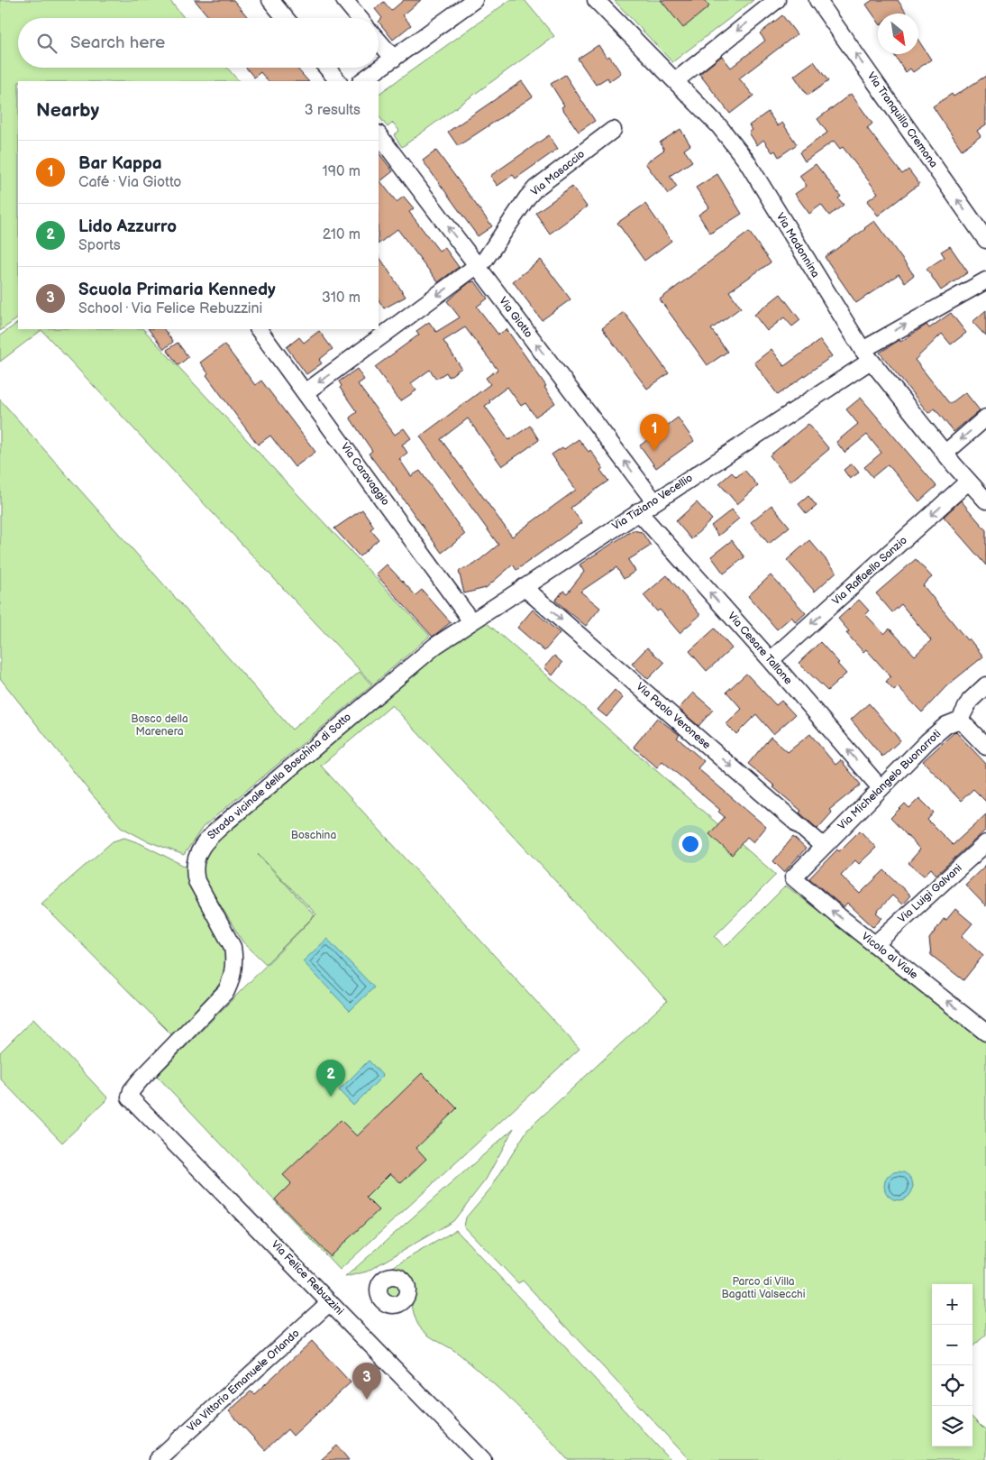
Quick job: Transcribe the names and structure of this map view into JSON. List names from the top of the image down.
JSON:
{
  "streets": {
    "street": [
      "Via Tranquillo Cremona",
      "Via Masaccio",
      "Via Madonnina",
      "Via Giotto",
      "Via Caravaggio",
      "Via Tiziano Vecellio",
      "Via Raffaello Sanzio",
      "Via Cesare Tallone",
      "Via Paolo Veronese",
      "Strada vicinale della Boschina di Sotto",
      "Via Michelangelo Buonarroti",
      "Via Luigi Galvani",
      "Vicolo al Viale",
      "Via Felice Rebuzzini",
      "Via Vittorio Emanuele Orlando"
    ]
  },
  "crossings": [
    ["Via Masaccio", "Via Giotto"],
    ["Via Masaccio", "Via Caravaggio"],
    ["Via Madonnina", "Via Tiziano Vecellio"],
    ["Via Madonnina", "Via Raffaello Sanzio"],
    ["Via Giotto", "Via Tiziano Vecellio"],
    ["Via Caravaggio", "Via Tiziano Vecellio"],
    ["Via Tiziano Vecellio", "Via Cesare Tallone"],
    ["Via Tiziano Vecellio", "Via Paolo Veronese"],
    ["Via Tiziano Vecellio", "Strada vicinale della Boschina di Sotto"],
    ["Via Raffaello Sanzio", "Via Cesare Tallone"],
    ["Via Cesare Tallone", "Via Michelangelo Buonarroti"],
    ["Via Paolo Veronese", "Via Michelangelo Buonarroti"],
    ["Strada vicinale della Boschina di Sotto", "Via Felice Rebuzzini"],
    ["Via Michelangelo Buonarroti", "Vicolo al Viale"],
    ["Via Luigi Galvani", "Vicolo al Viale"],
    ["Via Felice Rebuzzini", "Via Vittorio Emanuele Orlando"]
  ],
  "one_way": [
    "Via Tranquillo Cremona",
    "Via Masaccio",
    "Via Giotto",
    "Via Raffaello Sanzio",
    "Via Cesare Tallone",
    "Via Paolo Veronese",
    "Vicolo al Viale"
  ],
  "parks": ["Bosco della Marenera", "Boschina", "Parco di Villa Bagatti Valsecchi"],
  "north": "bottom right",
  "page": {
    "search": "Search here",
    "heading": ["Nearby", "3 results"],
    "list": [
      {
        "mark": "1",
        "name": "Bar Kappa",
        "note": "Café · Via Giotto",
        "value": "190 m"
      },
      {
        "mark": "2",
        "name": "Lido Azzurro",
        "note": "Sports",
        "value": "210 m"
      },
      {
        "mark": "3",
        "name": "Scuola Primaria Kennedy",
        "note": "School · Via Felice Rebuzzini",
        "value": "310 m"
      }
    ],
    "pins": ["1", "2", "3"],
    "map_buttons": ["+", "−"]
  }
}
